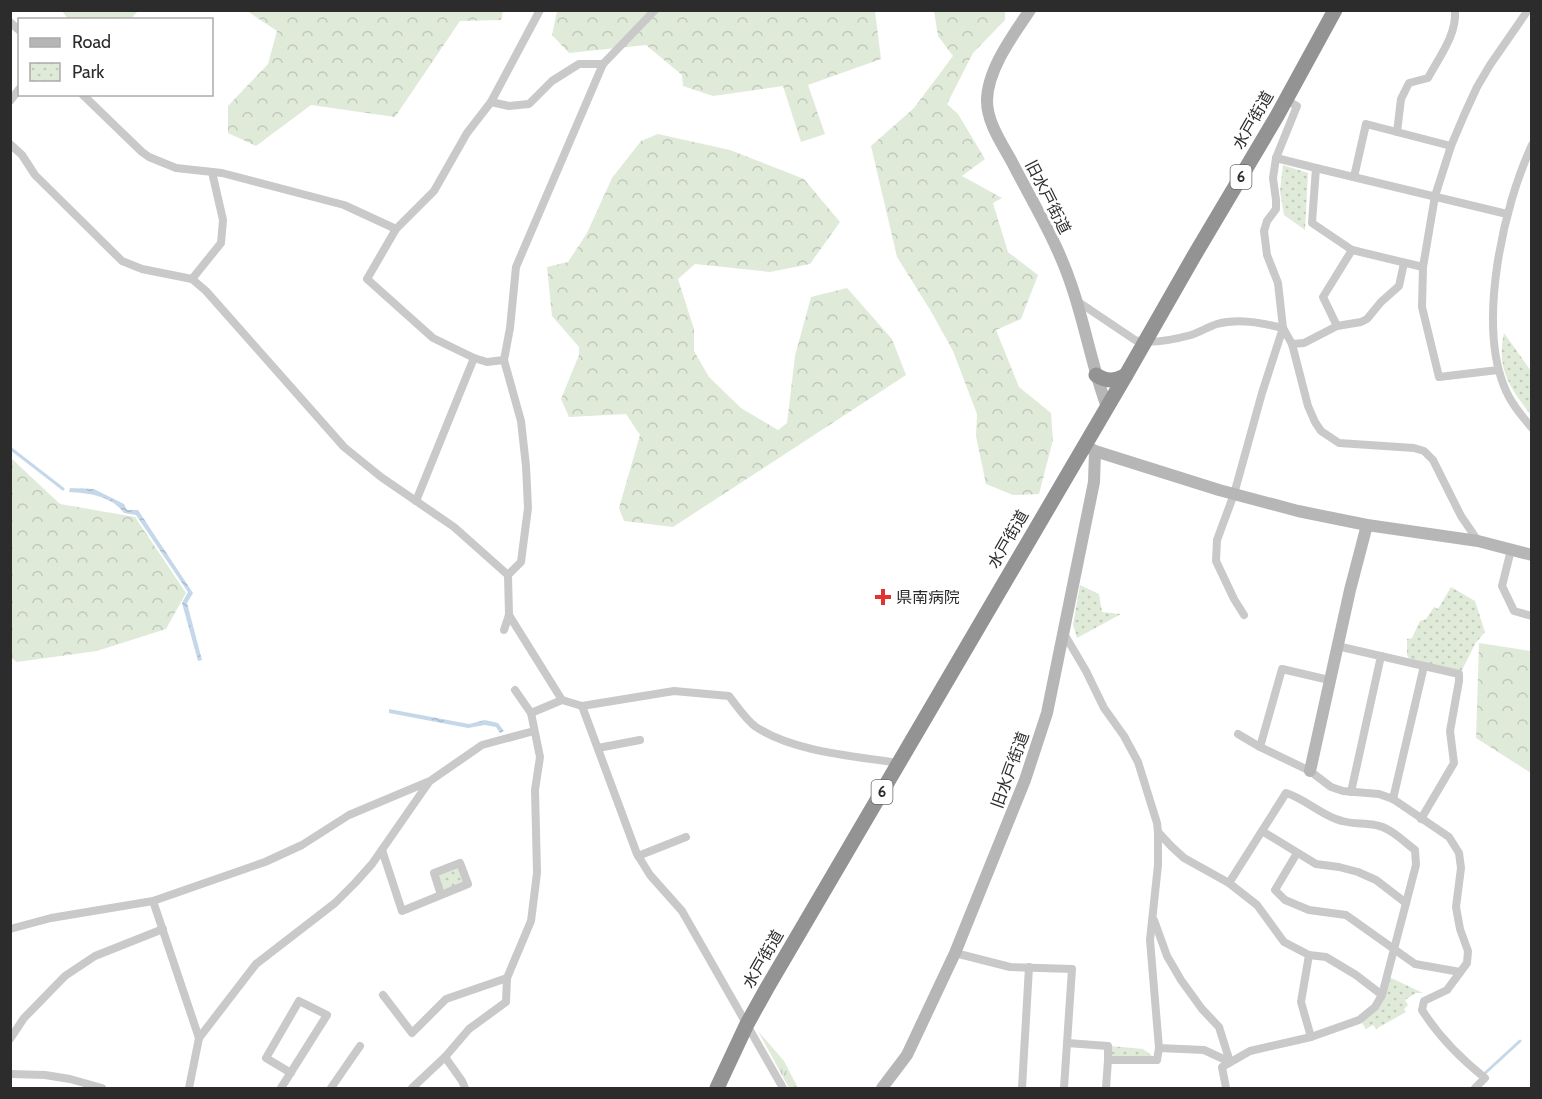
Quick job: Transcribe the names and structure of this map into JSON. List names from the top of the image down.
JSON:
{
  "streets": {
    "highway": ["水戸街道", "6"],
    "street": ["旧水戸街道"]
  },
  "crossings": [
    ["水戸街道", "旧水戸街道"]
  ],
  "places": {
    "health": ["県南病院"]
  },
  "legend": ["Road", "Park"]
}
